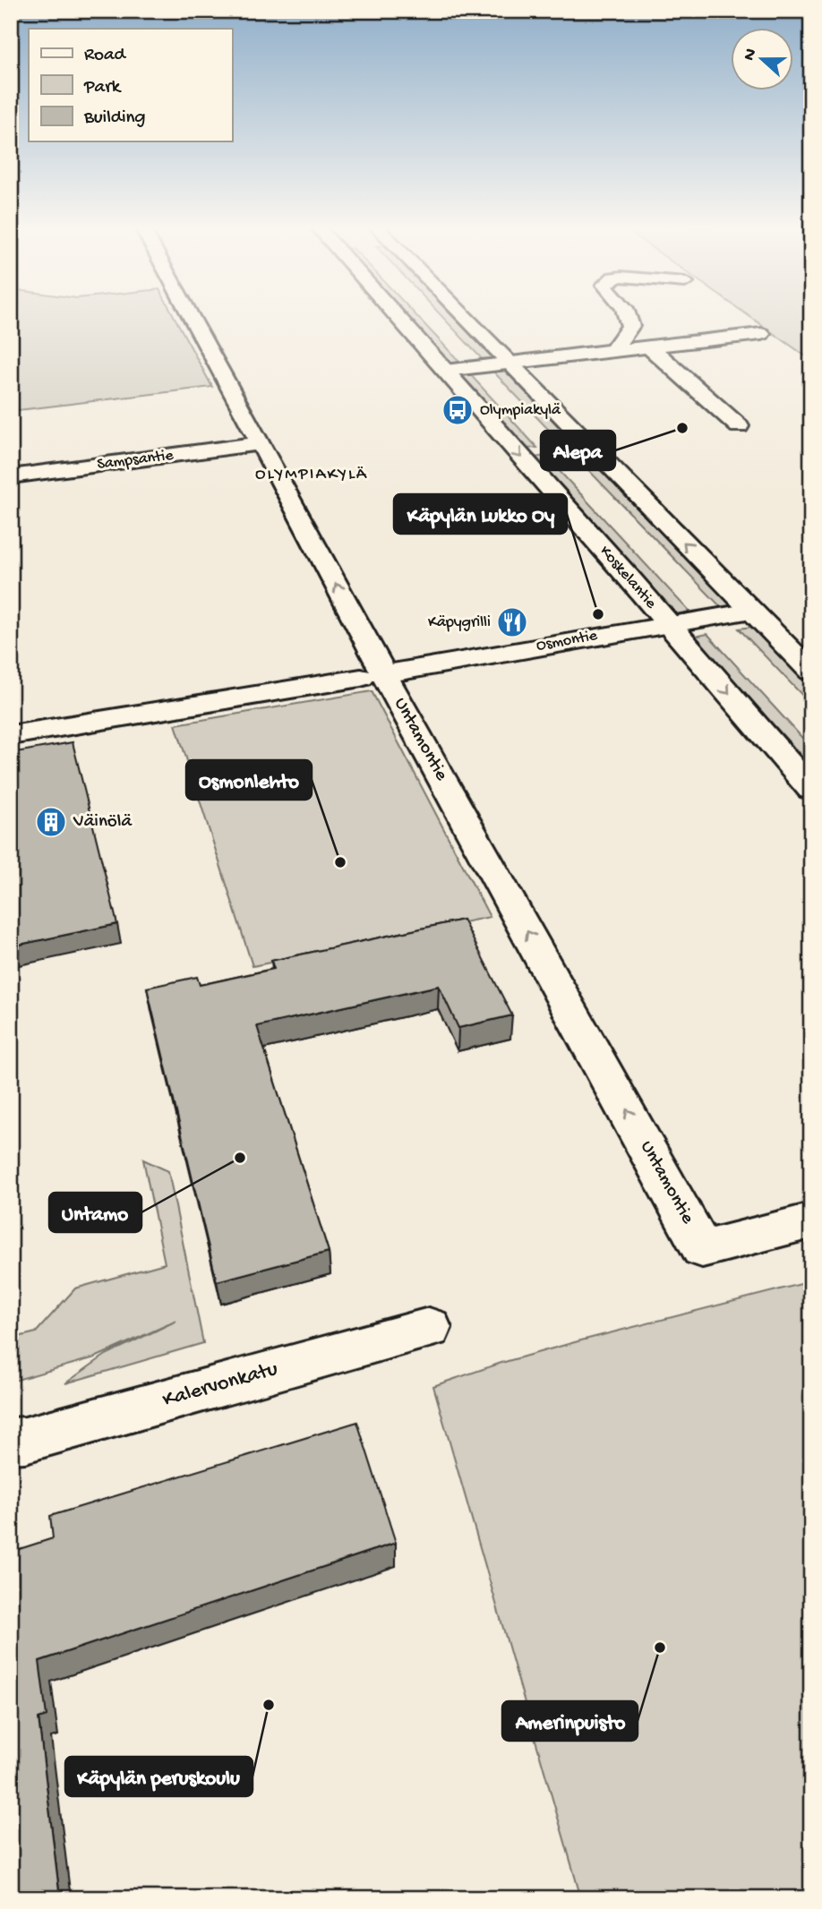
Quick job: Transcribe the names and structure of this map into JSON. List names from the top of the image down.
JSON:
{
  "streets": {
    "street": [
      "Sampsantie",
      "Koskelantie",
      "Osmontie",
      "Untamontie",
      "Kalervonkatu"
    ]
  },
  "crossings": [
    ["Sampsantie", "Untamontie"],
    ["Koskelantie", "Osmontie"],
    ["Osmontie", "Untamontie"]
  ],
  "one_way": ["Untamontie"],
  "districts": ["OLYMPIAKYLÄ"],
  "places": {
    "bus stop": ["Olympiakylä"],
    "other": [
      "Alepa",
      "Käpylän Lukko Oy",
      "Osmonlehto",
      "Untamo",
      "Amerinpuisto",
      "Käpylän peruskoulu"
    ],
    "restaurant": ["Käpygrilli"],
    "building": ["Väinölä"]
  },
  "legend": ["Road", "Park", "Building"],
  "north": "left"
}
